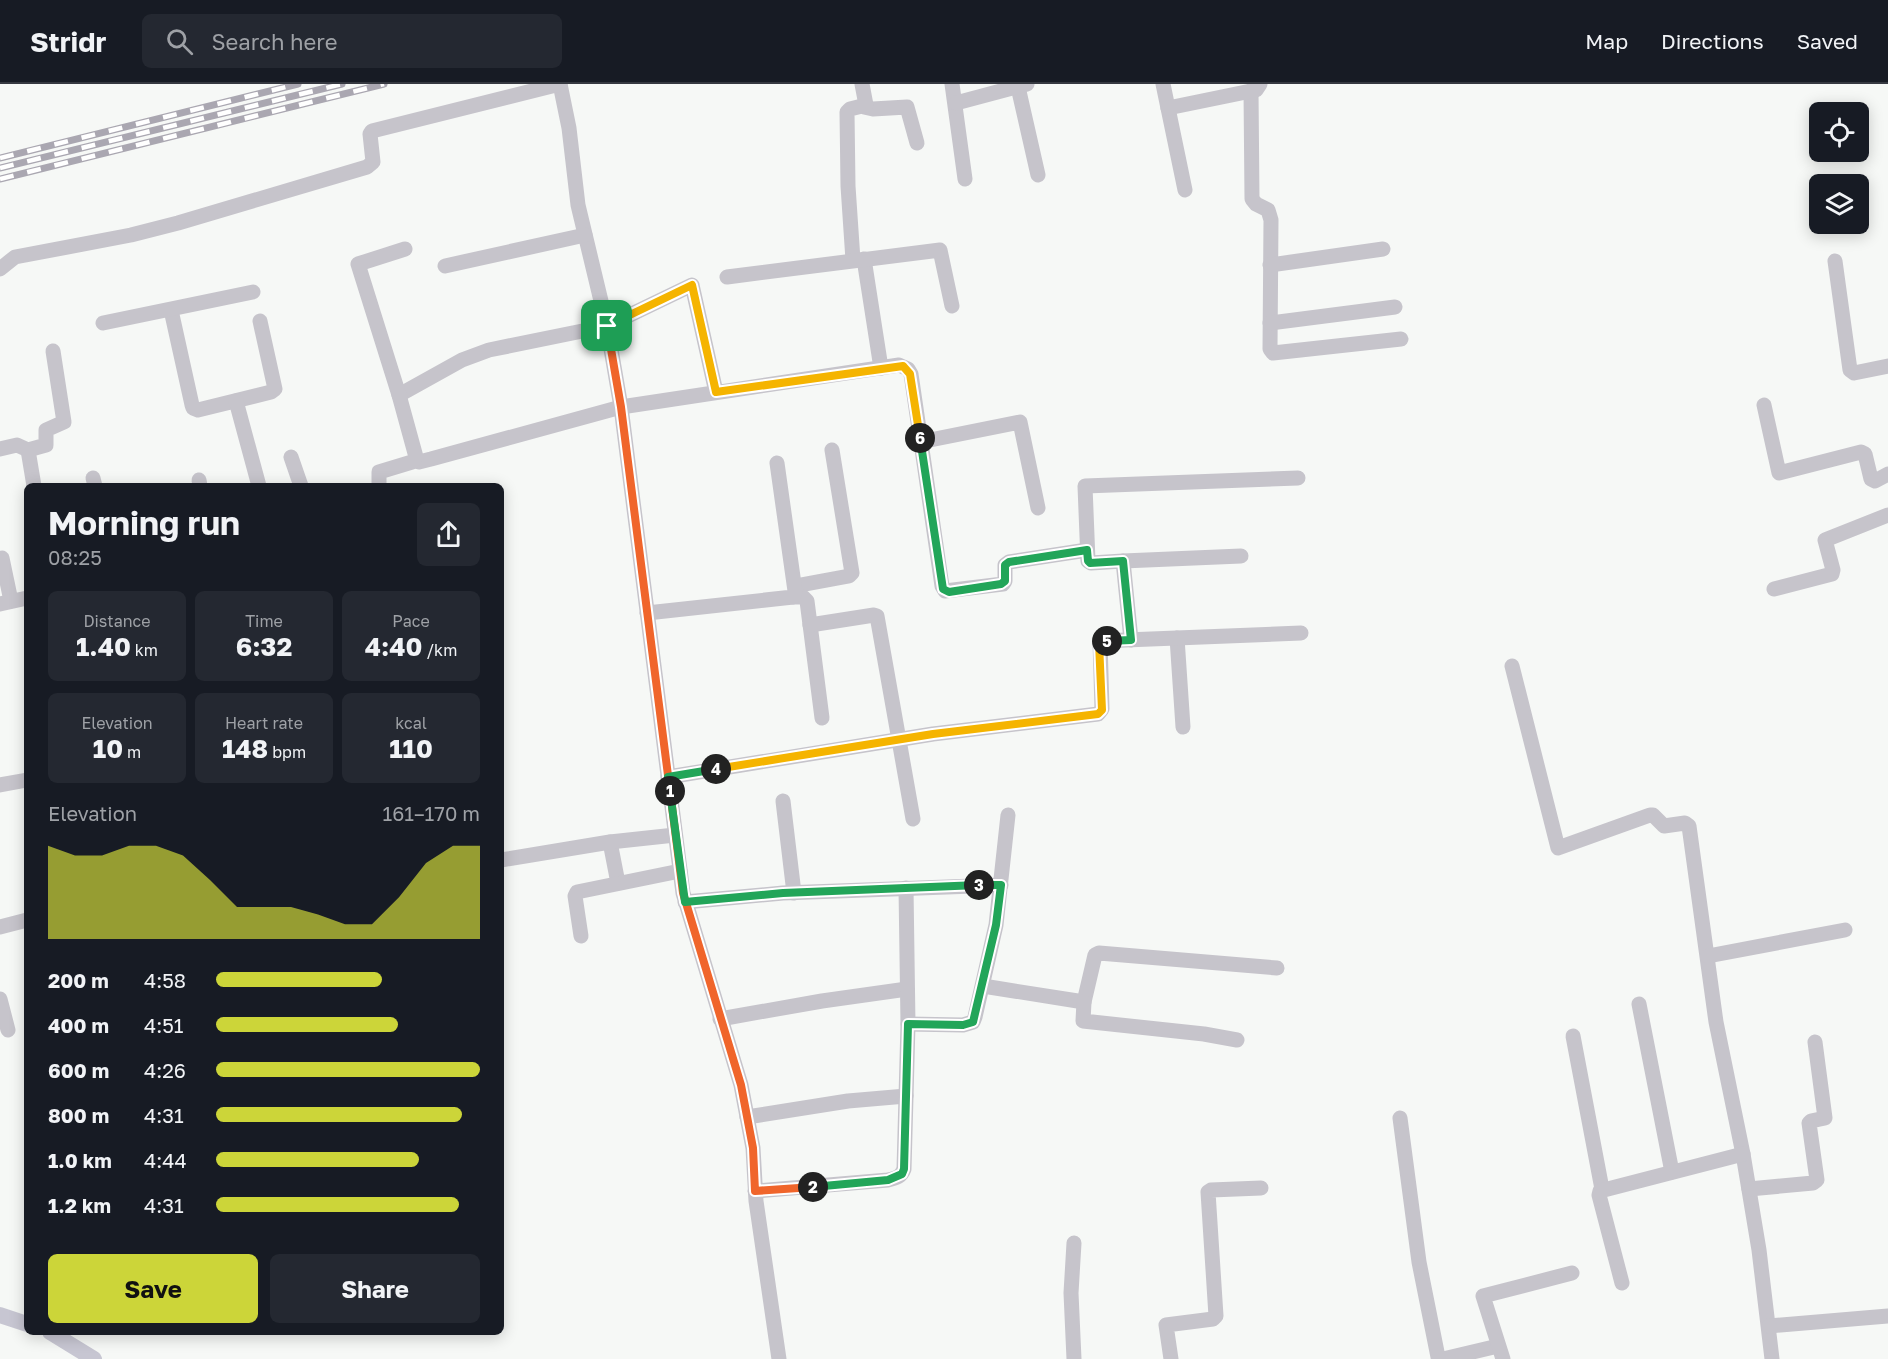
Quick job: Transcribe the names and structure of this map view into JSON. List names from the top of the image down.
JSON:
{
  "page": {
    "header": "Stridr",
    "search": "Search here",
    "nav": ["Map", "Directions", "Saved"],
    "pins": [
      "6",
      "5",
      "4",
      "1",
      "3",
      "2"
    ],
    "heading": ["Morning run", "08:25"],
    "stats": [
      ["Distance", "1.40 km"],
      ["Time", "6:32"],
      ["Pace", "4:40 /km"],
      ["Elevation", "10 m"],
      ["Heart rate", "148 bpm"],
      ["kcal", "110"]
    ],
    "chart": ["Elevation", "161–170 m"],
    "list": [
      {
        "name": "200 m",
        "note": "4:58"
      },
      {
        "name": "400 m",
        "note": "4:51"
      },
      {
        "name": "600 m",
        "note": "4:26"
      },
      {
        "name": "800 m",
        "note": "4:31"
      },
      {
        "name": "1.0 km",
        "note": "4:44"
      },
      {
        "name": "1.2 km",
        "note": "4:31"
      }
    ],
    "buttons": ["Save", "Share"]
  }
}
